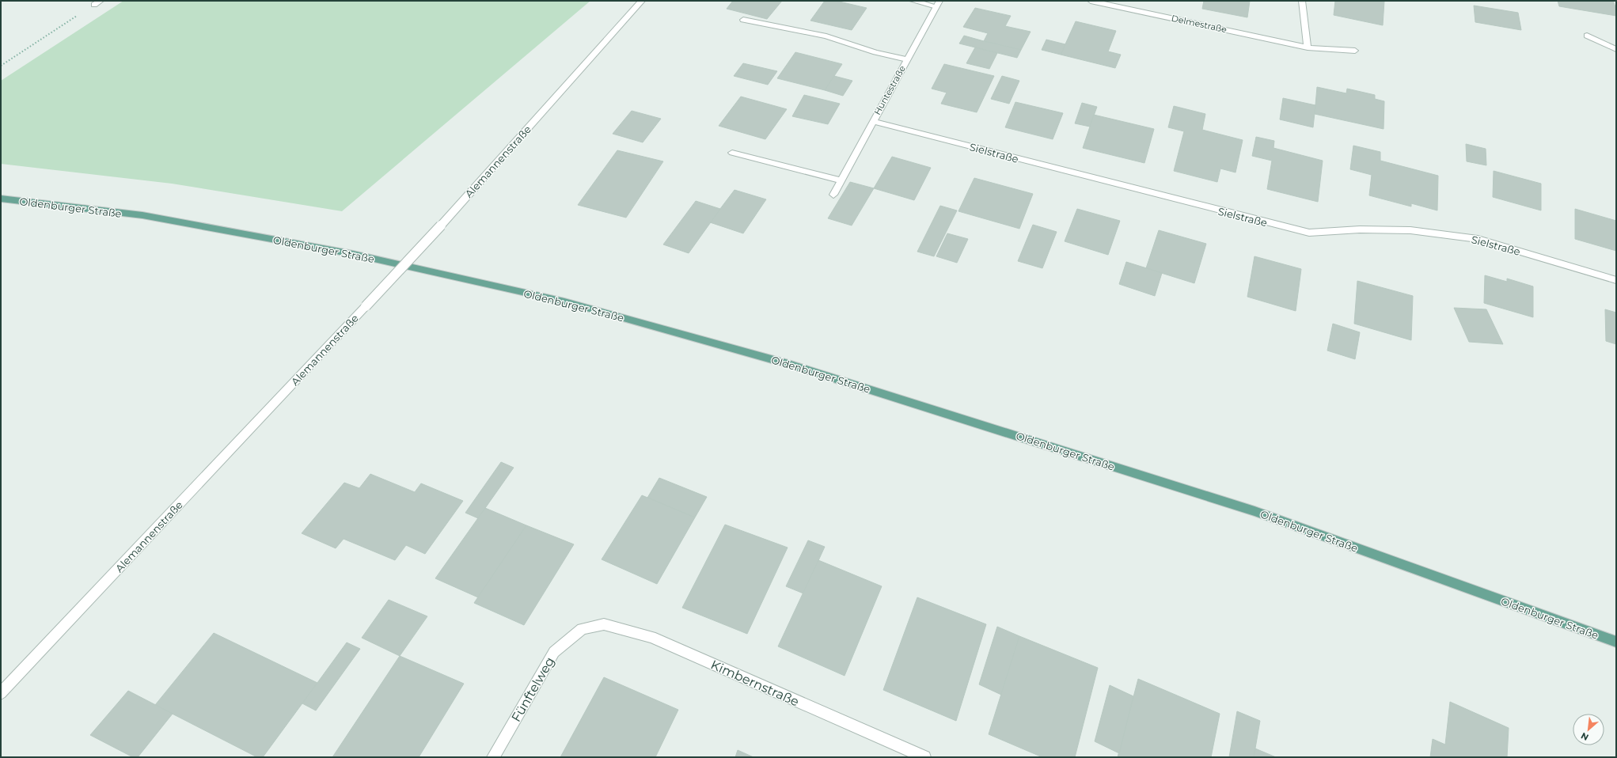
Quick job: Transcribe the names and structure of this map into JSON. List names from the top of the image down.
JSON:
{
  "streets": {
    "main road": ["Oldenburger Straße"],
    "street": [
      "Delmestraße",
      "Huntestraße",
      "Sielstraße",
      "Alemannenstraße",
      "Kimbernstraße",
      "Fünftelweg"
    ]
  },
  "crossings": [
    ["Huntestraße", "Sielstraße"],
    ["Kimbernstraße", "Fünftelweg"]
  ],
  "north": "bottom left"
}
